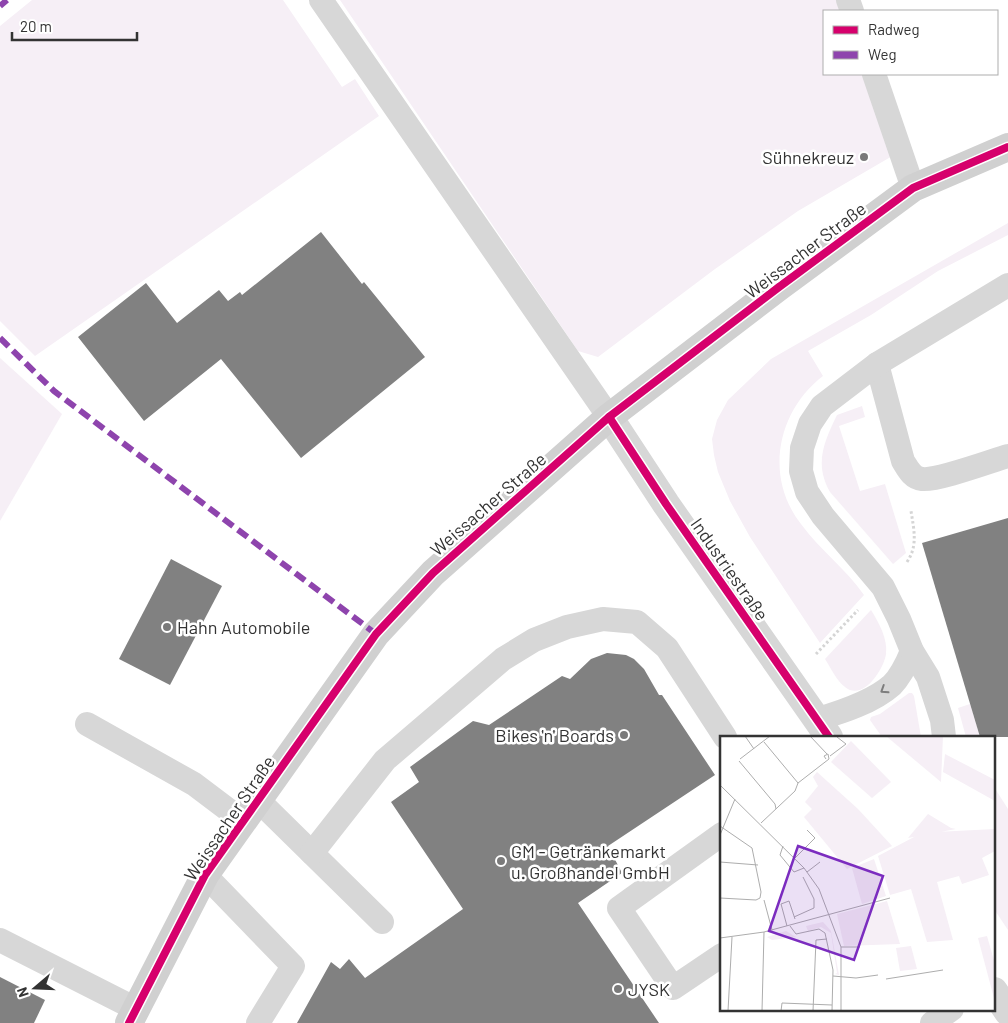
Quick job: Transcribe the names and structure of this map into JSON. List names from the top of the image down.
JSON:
{
  "streets": {
    "street": ["Weissacher Straße", "Industriestraße"]
  },
  "crossings": [
    ["Weissacher Straße", "Industriestraße"]
  ],
  "places": [
    "Sühnekreuz",
    "Hahn Automobile",
    "Bikes 'n' Boards",
    "GM - Getränkemarkt u. Großhandel GmbH",
    "JYSK"
  ],
  "legend": ["Radweg", "Weg"],
  "scale_bar": "20 m",
  "north": "left"
}
